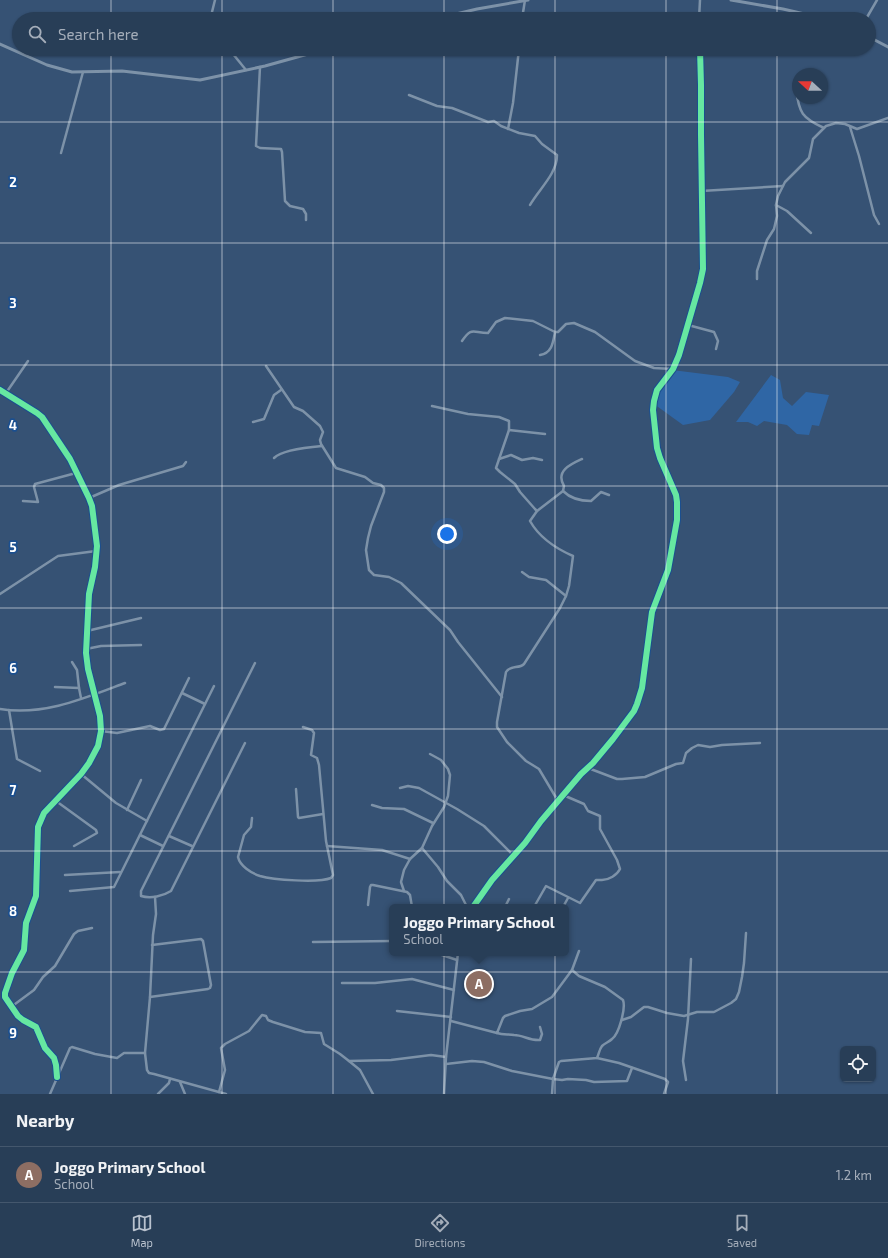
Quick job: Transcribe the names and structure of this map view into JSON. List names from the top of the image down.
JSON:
{
  "north": "left",
  "page": {
    "search": "Search here",
    "popup": ["Joggo Primary School", "School"],
    "pins": "A",
    "heading": "Nearby",
    "list": [
      {
        "mark": "A",
        "name": "Joggo Primary School",
        "note": "School",
        "value": "1.2 km"
      }
    ],
    "nav": ["Map", "Directions", "Saved"]
  },
  "grid": {
    "rows": [
      "2",
      "3",
      "4",
      "5",
      "6",
      "7",
      "8",
      "9"
    ]
  }
}
